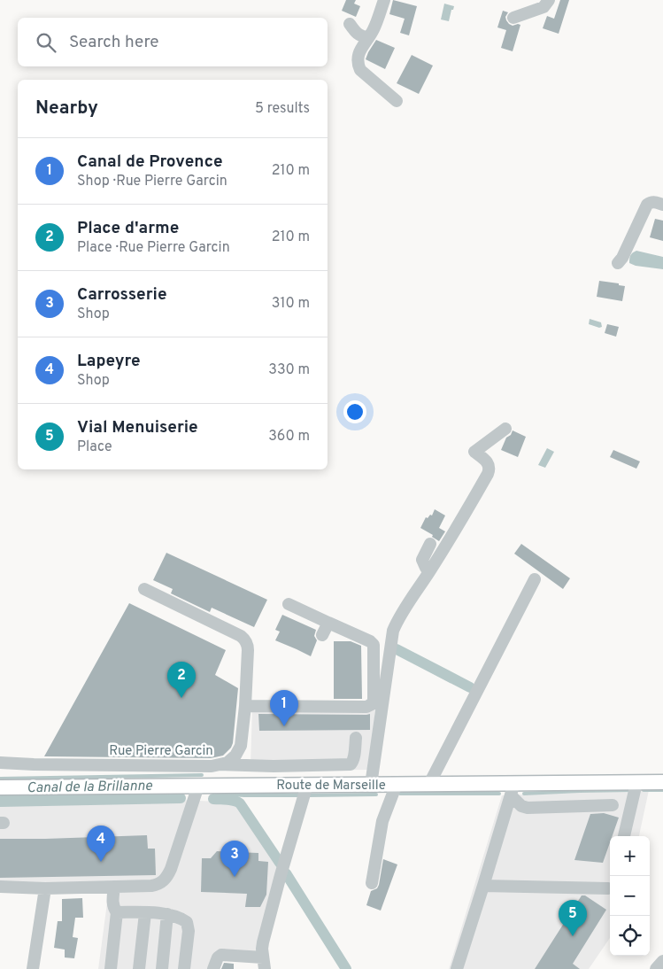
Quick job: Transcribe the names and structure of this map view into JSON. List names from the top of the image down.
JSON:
{
  "streets": {
    "main road": ["Route de Marseille"],
    "street": ["Rue Pierre Garcin"]
  },
  "water": ["Canal de la Brillanne"],
  "page": {
    "search": "Search here",
    "heading": ["Nearby", "5 results"],
    "list": [
      {
        "mark": "1",
        "name": "Canal de Provence",
        "note": "Shop · Rue Pierre Garcin",
        "value": "210 m"
      },
      {
        "mark": "2",
        "name": "Place d'arme",
        "note": "Place · Rue Pierre Garcin",
        "value": "210 m"
      },
      {
        "mark": "3",
        "name": "Carrosserie",
        "note": "Shop",
        "value": "310 m"
      },
      {
        "mark": "4",
        "name": "Lapeyre",
        "note": "Shop",
        "value": "330 m"
      },
      {
        "mark": "5",
        "name": "Vial Menuiserie",
        "note": "Place",
        "value": "360 m"
      }
    ],
    "pins": [
      "2",
      "1",
      "4",
      "3",
      "5"
    ],
    "map_buttons": ["+", "−"]
  }
}
